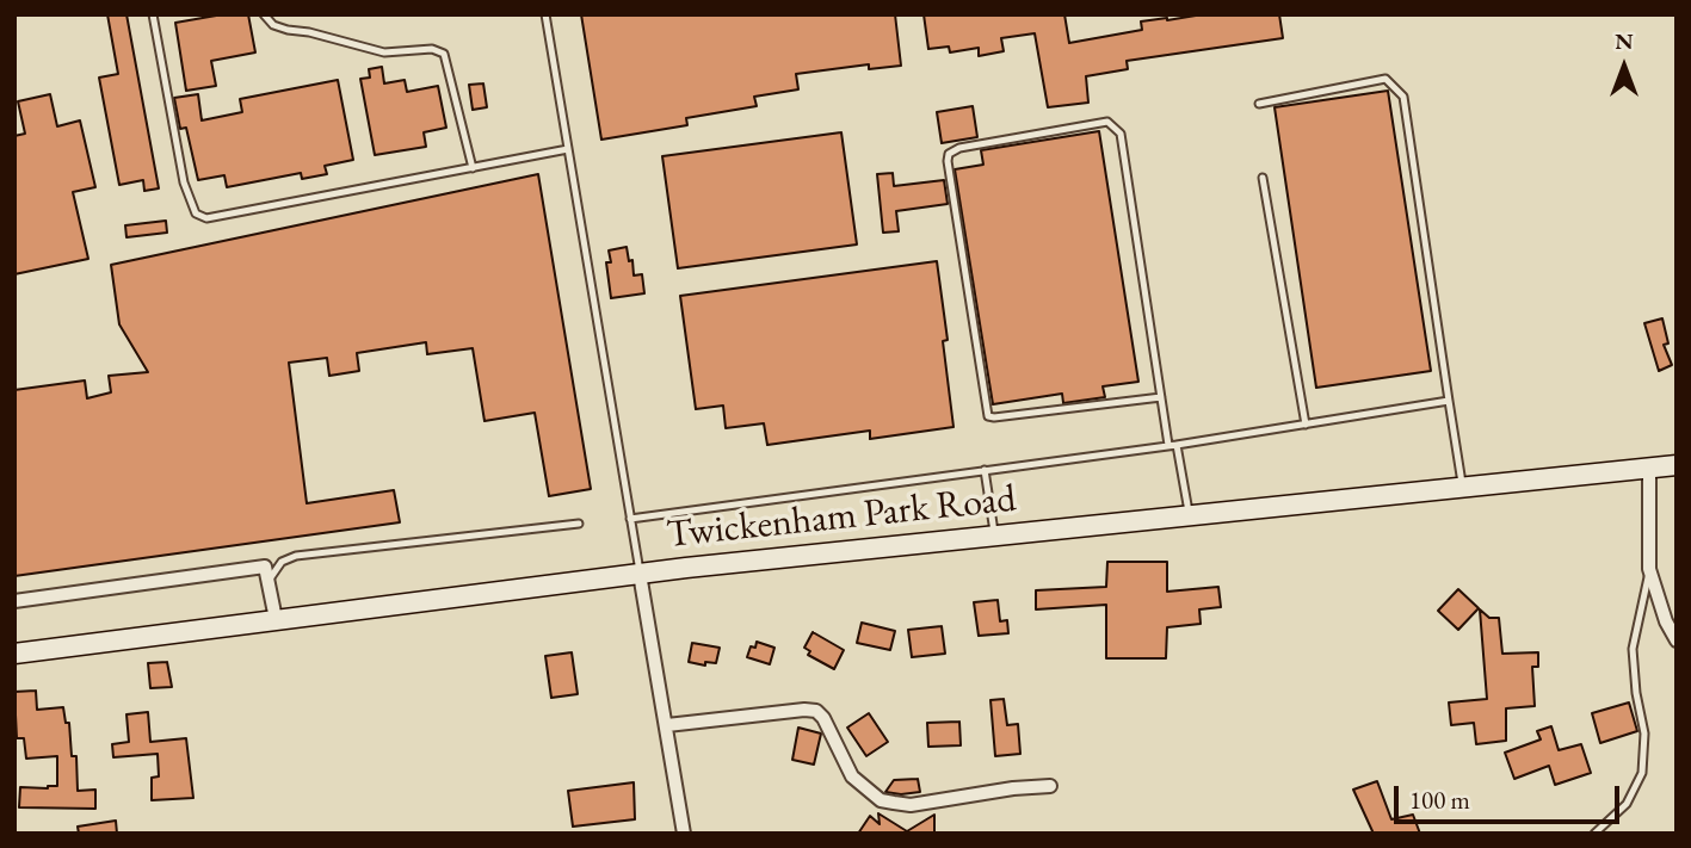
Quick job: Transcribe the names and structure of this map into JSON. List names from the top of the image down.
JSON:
{
  "streets": {
    "main road": ["Twickenham Park Road"]
  },
  "scale_bar": "100 m",
  "north": "top"
}
